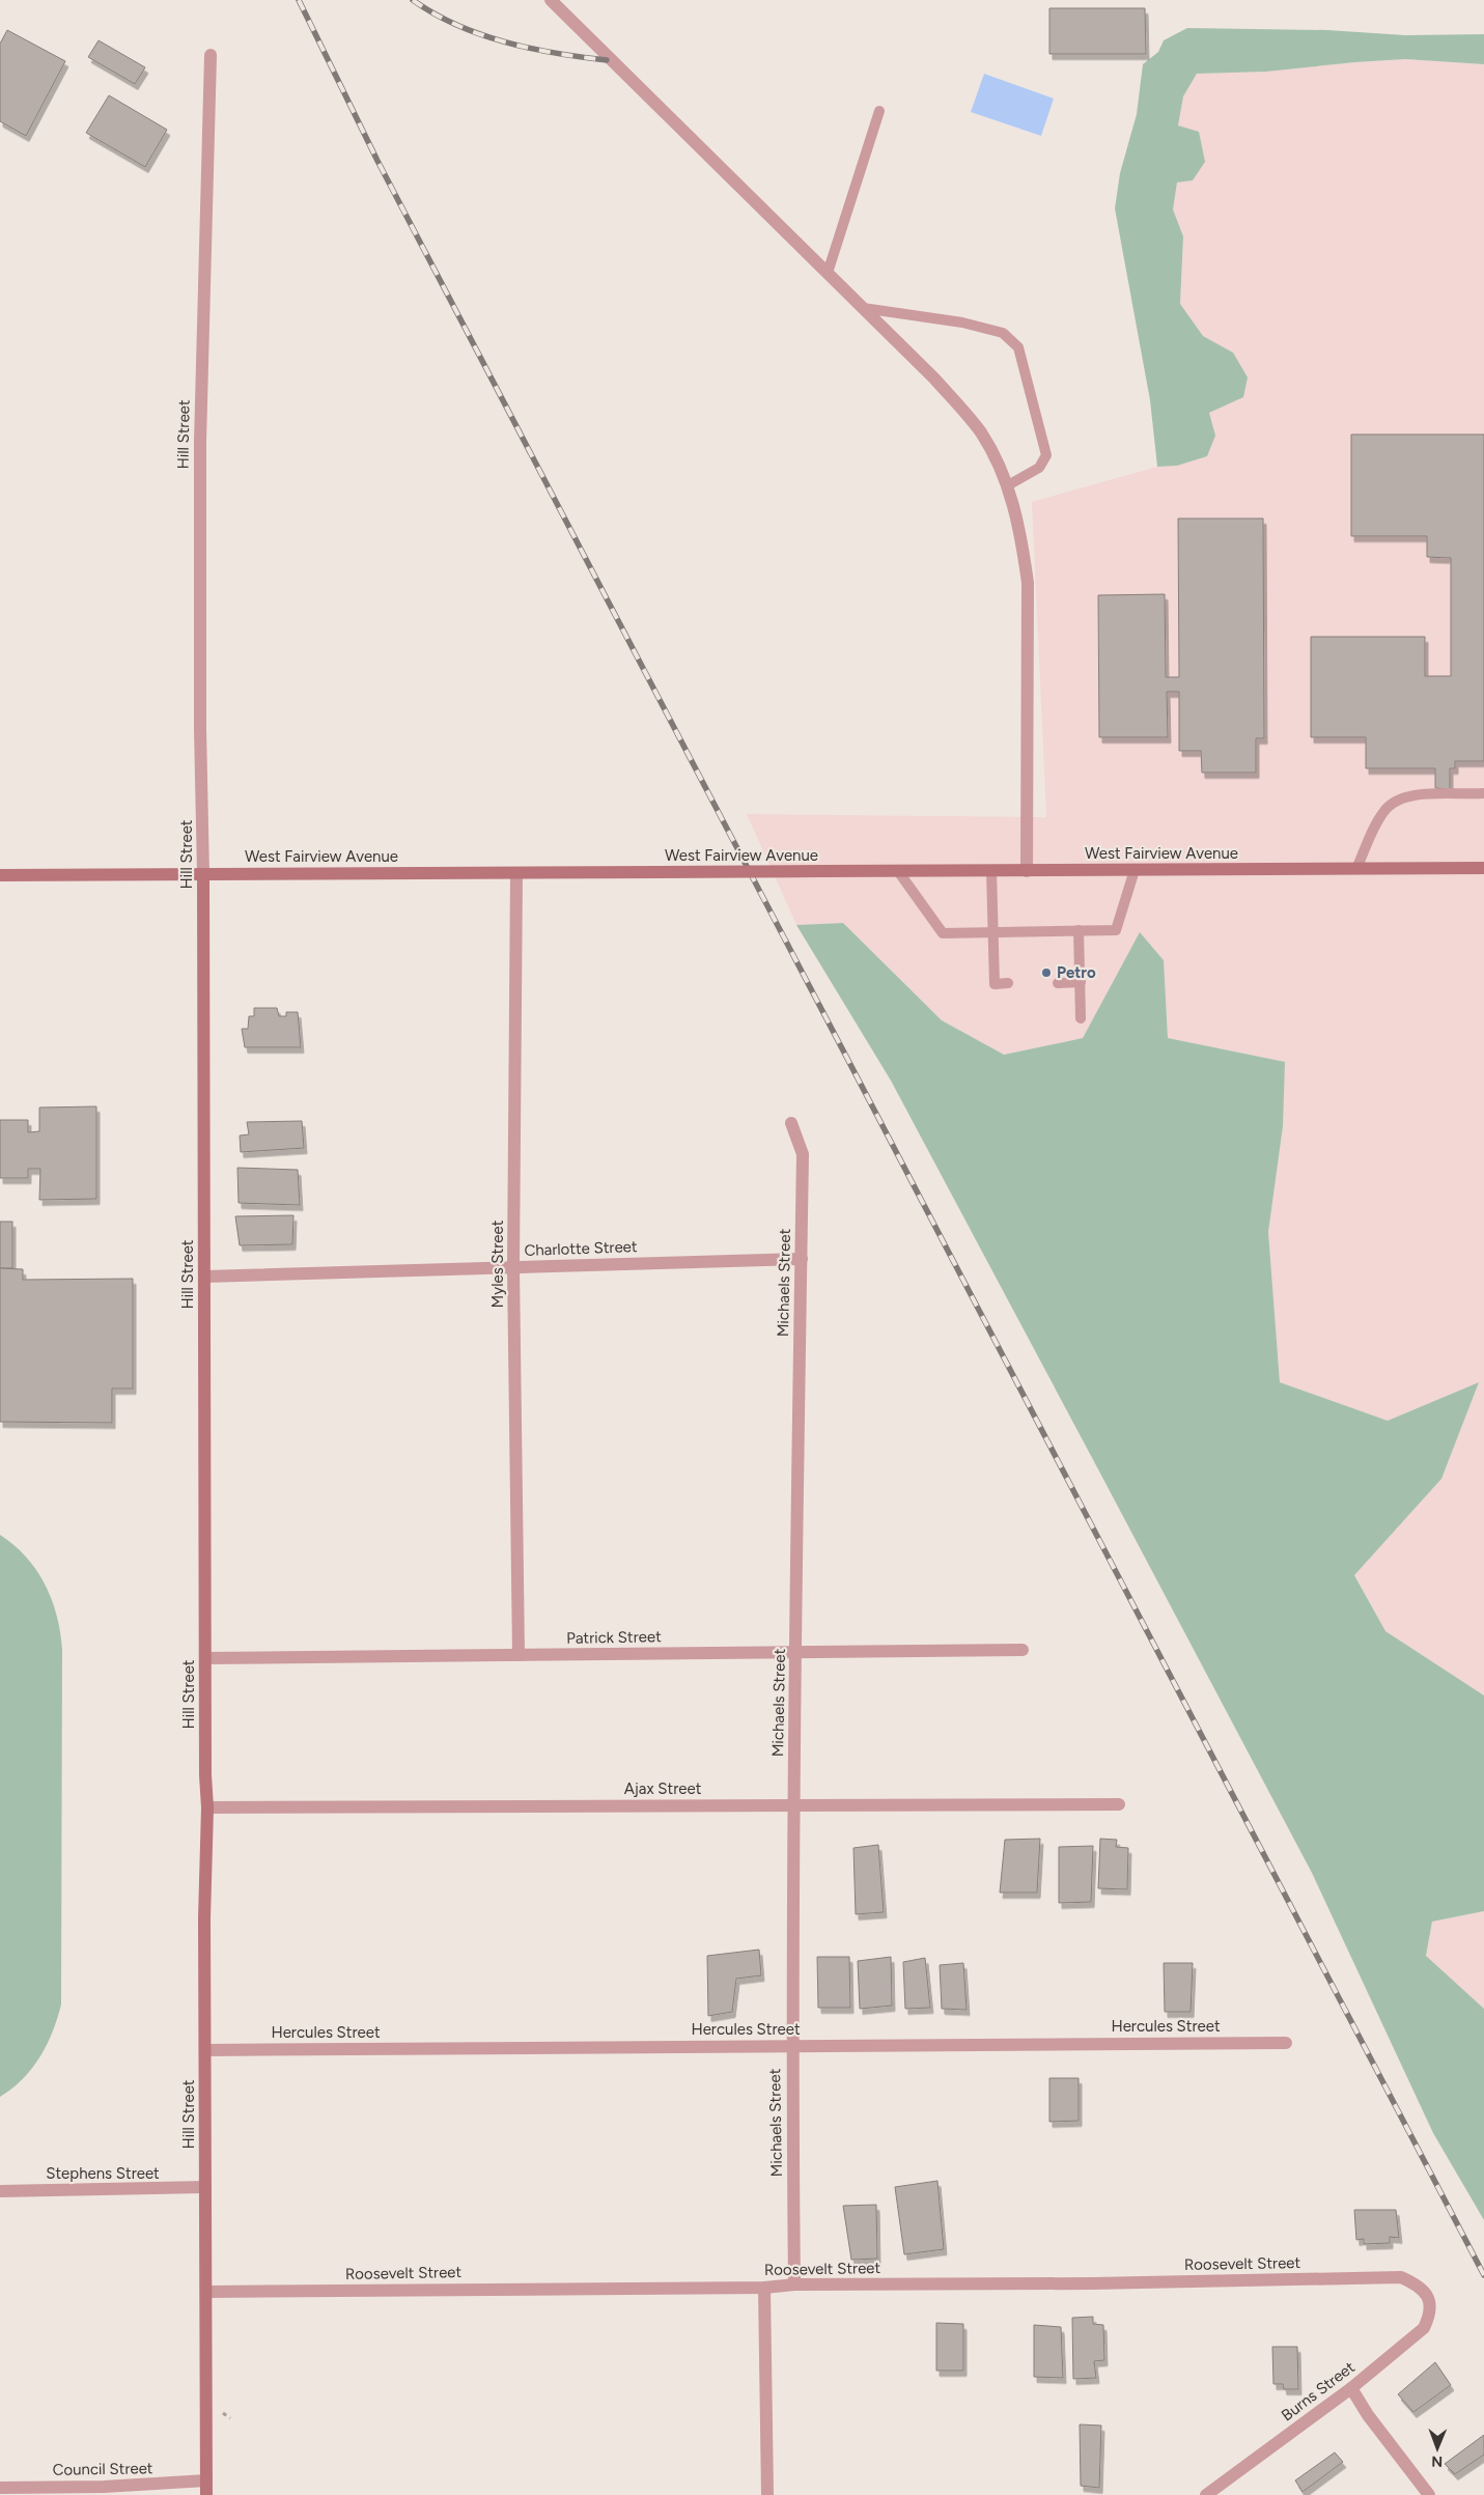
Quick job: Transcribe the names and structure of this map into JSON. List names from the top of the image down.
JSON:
{
  "streets": {
    "street": [
      "Hill Street",
      "West Fairview Avenue",
      "Charlotte Street",
      "Myles Street",
      "Michaels Street",
      "Patrick Street",
      "Ajax Street",
      "Hercules Street",
      "Stephens Street",
      "Roosevelt Street",
      "Burns Street",
      "Council Street"
    ]
  },
  "crossings": [
    ["Hill Street", "West Fairview Avenue"],
    ["Hill Street", "Charlotte Street"],
    ["Hill Street", "Patrick Street"],
    ["Hill Street", "Ajax Street"],
    ["Hill Street", "Hercules Street"],
    ["Hill Street", "Stephens Street"],
    ["Hill Street", "Roosevelt Street"],
    ["Hill Street", "Council Street"],
    ["West Fairview Avenue", "Myles Street"],
    ["Charlotte Street", "Myles Street"],
    ["Charlotte Street", "Michaels Street"],
    ["Myles Street", "Patrick Street"],
    ["Michaels Street", "Patrick Street"],
    ["Michaels Street", "Ajax Street"],
    ["Michaels Street", "Hercules Street"],
    ["Michaels Street", "Roosevelt Street"],
    ["Roosevelt Street", "Burns Street"]
  ],
  "places": ["Petro"],
  "north": "bottom"
}
